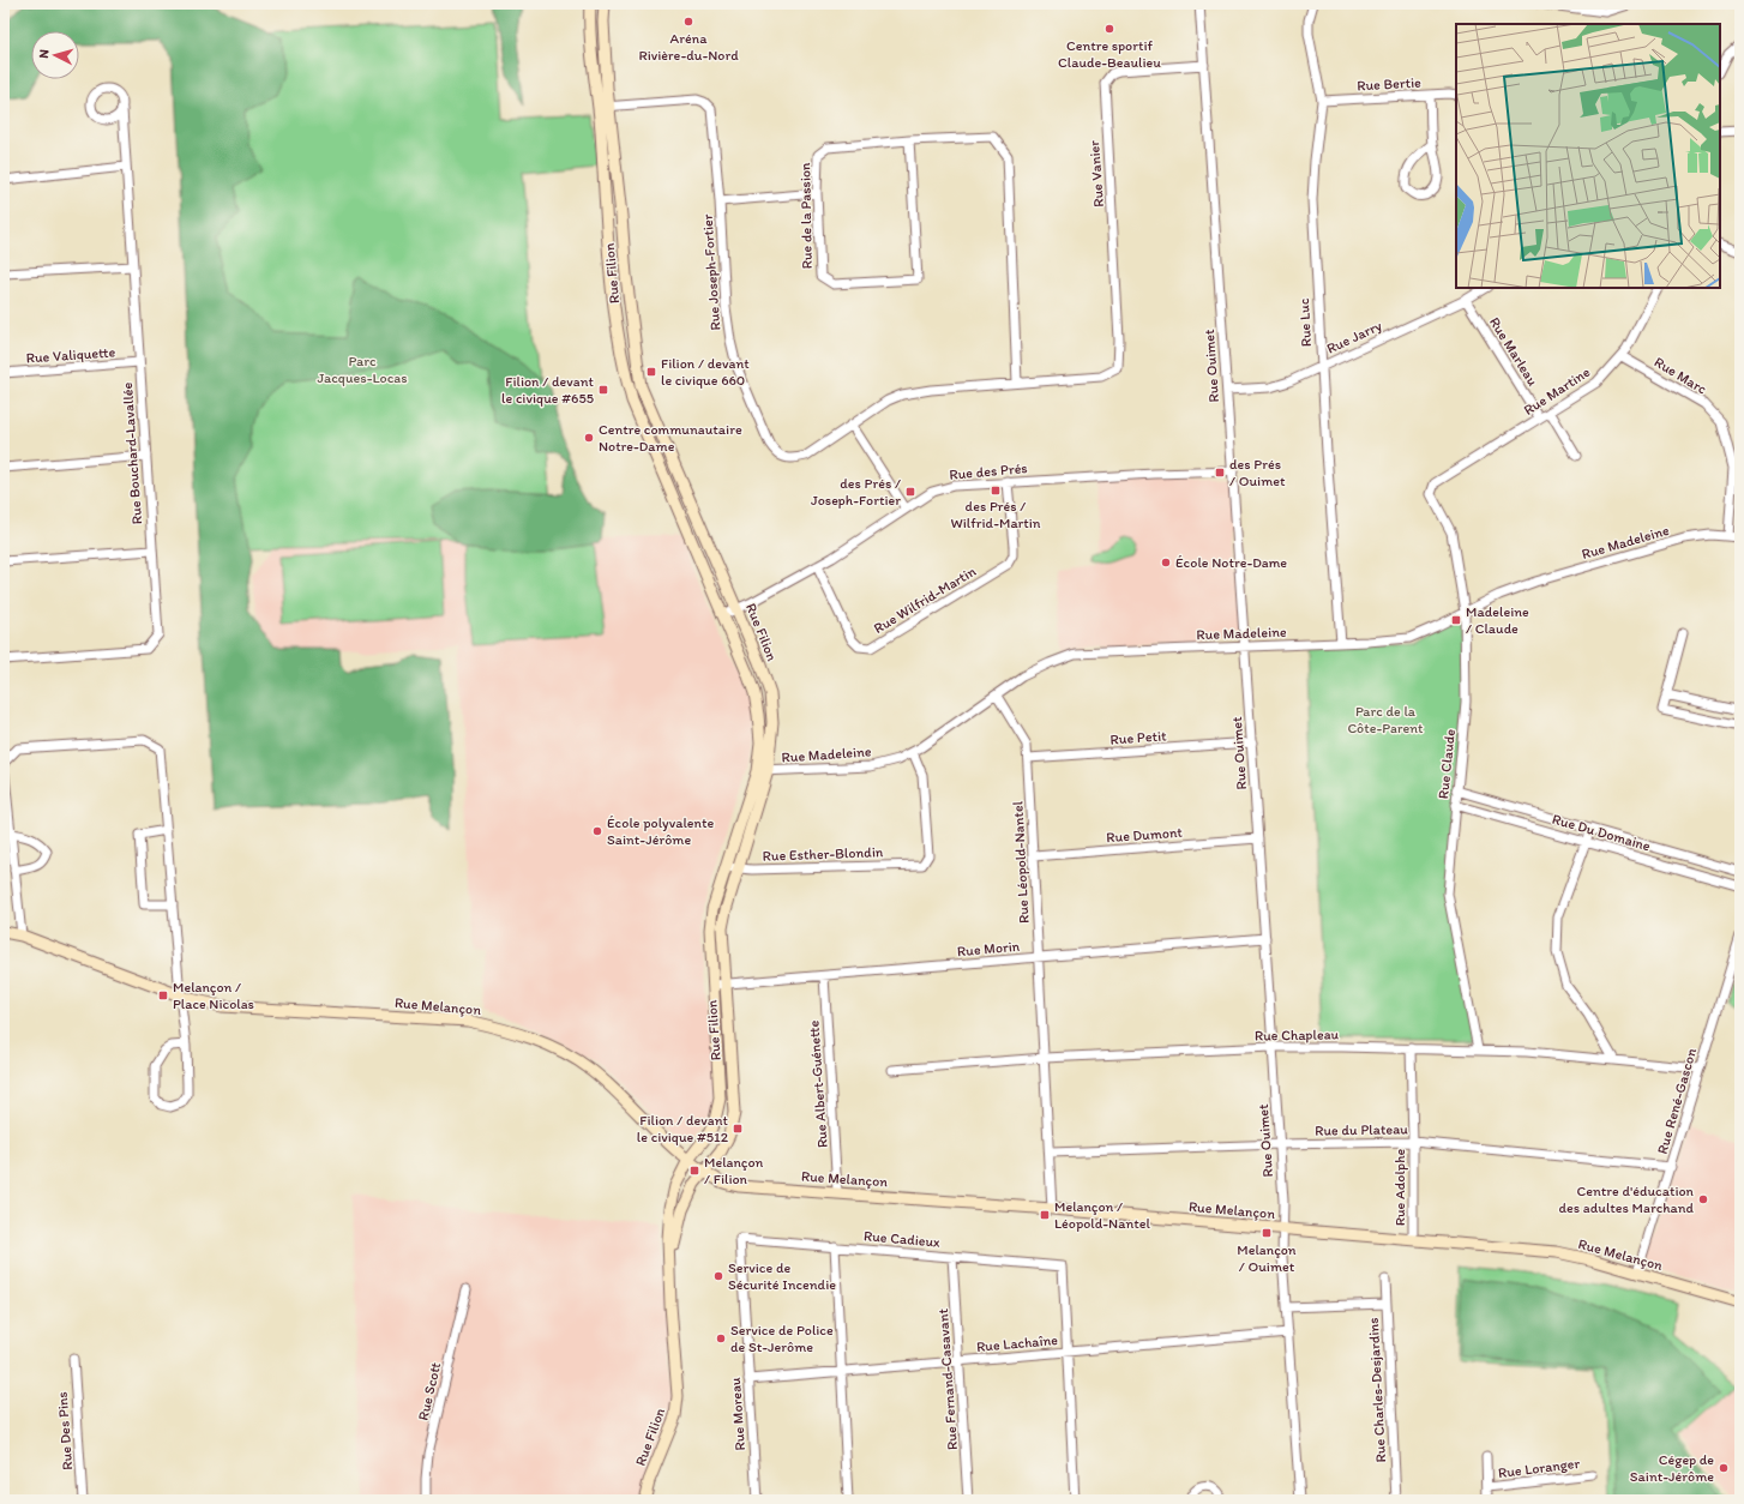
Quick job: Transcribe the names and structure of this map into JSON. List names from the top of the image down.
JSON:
{
  "streets": {
    "street": [
      "Rue Bertie",
      "Rue Vanier",
      "Rue de la Passion",
      "Rue Joseph-Fortier",
      "Rue Filion",
      "Rue Luc",
      "Rue Jarry",
      "Rue Marleau",
      "Rue Valiquette",
      "Rue Ouimet",
      "Rue Marc",
      "Rue Martine",
      "Rue Bouchard-Lavallée",
      "Rue des Prés",
      "Rue Madeleine",
      "Rue Wilfrid-Martin",
      "Rue Petit",
      "Rue Claude",
      "Rue Du Domaine",
      "Rue Dumont",
      "Rue Esther-Blondin",
      "Rue Léopold-Nantel",
      "Rue Morin",
      "Rue Melançon",
      "Rue Chapleau",
      "Rue Albert-Guénette",
      "Rue René-Gascon",
      "Rue du Plateau",
      "Rue Adolphe",
      "Rue Cadieux",
      "Rue Lachaîne",
      "Rue Fernand-Casavant",
      "Rue Charles-Desjardins",
      "Rue Scott",
      "Rue Moreau",
      "Rue Des Pins",
      "Rue Loranger"
    ]
  },
  "crossings": [
    ["Rue Bertie", "Rue Luc"],
    ["Rue Vanier", "Rue Joseph-Fortier"],
    ["Rue Vanier", "Rue Ouimet"],
    ["Rue Joseph-Fortier", "Rue Filion"],
    ["Rue Filion", "Rue des Prés"],
    ["Rue Filion", "Rue Madeleine"],
    ["Rue Filion", "Rue Esther-Blondin"],
    ["Rue Filion", "Rue Morin"],
    ["Rue Filion", "Rue Melançon"],
    ["Rue Luc", "Rue Jarry"],
    ["Rue Luc", "Rue Madeleine"],
    ["Rue Jarry", "Rue Marleau"],
    ["Rue Jarry", "Rue Ouimet"],
    ["Rue Marleau", "Rue Martine"],
    ["Rue Valiquette", "Rue Bouchard-Lavallée"],
    ["Rue Ouimet", "Rue des Prés"],
    ["Rue Ouimet", "Rue Madeleine"],
    ["Rue Ouimet", "Rue Petit"],
    ["Rue Ouimet", "Rue Dumont"],
    ["Rue Ouimet", "Rue Morin"],
    ["Rue Ouimet", "Rue Melançon"],
    ["Rue Ouimet", "Rue Chapleau"],
    ["Rue Ouimet", "Rue du Plateau"],
    ["Rue Ouimet", "Rue Lachaîne"],
    ["Rue Marc", "Rue Martine"],
    ["Rue Marc", "Rue Madeleine"],
    ["Rue Martine", "Rue Claude"],
    ["Rue des Prés", "Rue Wilfrid-Martin"],
    ["Rue Madeleine", "Rue Claude"],
    ["Rue Madeleine", "Rue Esther-Blondin"],
    ["Rue Madeleine", "Rue Léopold-Nantel"],
    ["Rue Petit", "Rue Léopold-Nantel"],
    ["Rue Claude", "Rue Du Domaine"],
    ["Rue Claude", "Rue Chapleau"],
    ["Rue Dumont", "Rue Léopold-Nantel"],
    ["Rue Léopold-Nantel", "Rue Morin"],
    ["Rue Léopold-Nantel", "Rue Melançon"],
    ["Rue Léopold-Nantel", "Rue Chapleau"],
    ["Rue Léopold-Nantel", "Rue du Plateau"],
    ["Rue Morin", "Rue Albert-Guénette"],
    ["Rue Melançon", "Rue Albert-Guénette"],
    ["Rue Melançon", "Rue René-Gascon"],
    ["Rue Melançon", "Rue Adolphe"],
    ["Rue Chapleau", "Rue René-Gascon"],
    ["Rue Chapleau", "Rue Adolphe"],
    ["Rue René-Gascon", "Rue du Plateau"],
    ["Rue du Plateau", "Rue Adolphe"],
    ["Rue Cadieux", "Rue Lachaîne"],
    ["Rue Cadieux", "Rue Fernand-Casavant"],
    ["Rue Cadieux", "Rue Moreau"],
    ["Rue Lachaîne", "Rue Fernand-Casavant"],
    ["Rue Lachaîne", "Rue Moreau"]
  ],
  "parks": ["Parc Jacques-Locas", "Parc de la Côte-Parent"],
  "places": {
    "other": [
      "Aréna Rivière-du-Nord",
      "Centre sportif Claude-Beaulieu",
      "Centre communautaire Notre-Dame",
      "École Notre-Dame",
      "École polyvalente Saint-Jérôme",
      "Centre d'éducation des adultes Marchand",
      "Service de Sécurité Incendie",
      "Service de Police de St-Jerôme",
      "Cégep de Saint-Jérôme"
    ],
    "transit": [
      "Filion / devant le civique 660",
      "Filion / devant le civique #655",
      "des Prés / Ouimet",
      "des Prés / Wilfrid-Martin",
      "des Prés / Joseph-Fortier",
      "Madeleine / Claude",
      "Melançon / Place Nicolas",
      "Filion / devant le civique #512",
      "Melançon / Filion",
      "Melançon / Léopold-Nantel",
      "Melançon / Ouimet"
    ]
  },
  "north": "left"
}
